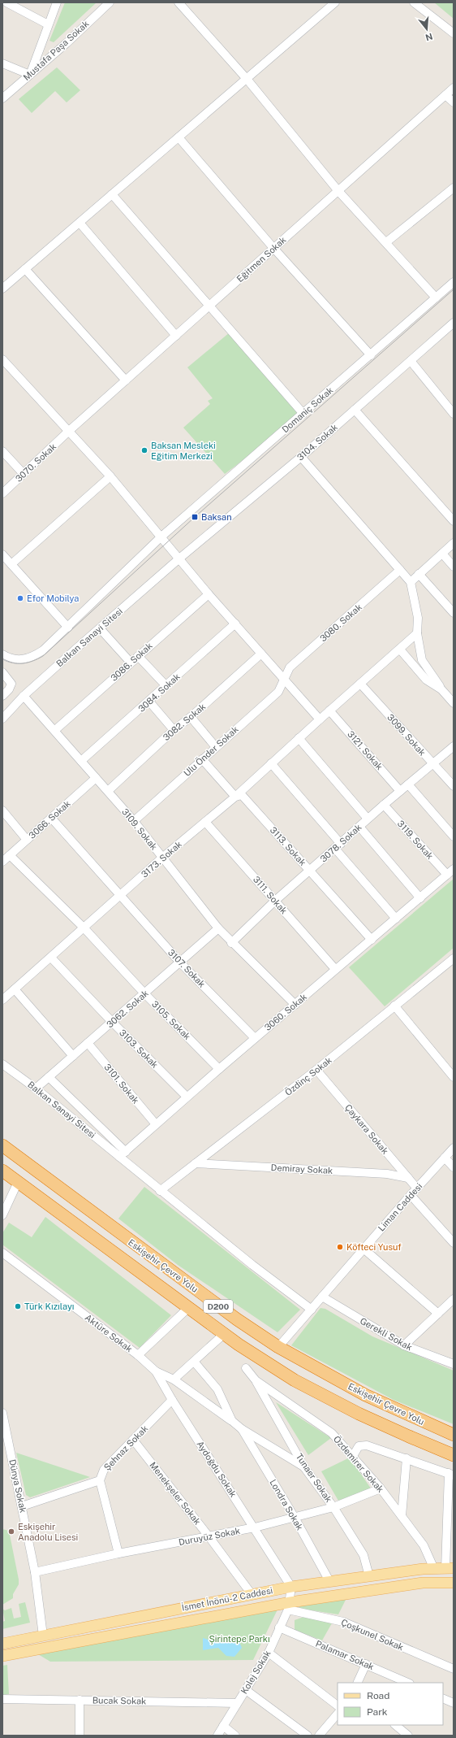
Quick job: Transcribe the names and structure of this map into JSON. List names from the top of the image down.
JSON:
{
  "streets": {
    "highway": ["Eskişehir Çevre Yolu", "D200"],
    "main road": ["İsmet İnönü-2 Caddesi"],
    "street": [
      "Mustafa Paşa Sokak",
      "Eğitmen Sokak",
      "Domaniç Sokak",
      "3104. Sokak",
      "3070. Sokak",
      "3080. Sokak",
      "Balkan Sanayi Sitesi",
      "3086. Sokak",
      "3084. Sokak",
      "3082. Sokak",
      "3099. Sokak",
      "3121. Sokak",
      "Ulu Önder Sokak",
      "3066. Sokak",
      "3109. Sokak",
      "3119. Sokak",
      "3078. Sokak",
      "3113. Sokak",
      "3173. Sokak",
      "3111. Sokak",
      "3107. Sokak",
      "3062. Sokak",
      "3060. Sokak",
      "3105. Sokak",
      "3103. Sokak",
      "Özdinç Sokak",
      "3101. Sokak",
      "Çaykara Sokak",
      "Demiray Sokak",
      "Liman Caddesi",
      "Aktüre Sokak",
      "Gerekli Sokak",
      "Şehnaz Sokak",
      "Özdemirer Sokak",
      "Aydoğdu Sokak",
      "Tunaer Sokak",
      "Dünya Sokak",
      "Menekşeler Sokak",
      "Londra Sokak",
      "Duruyüz Sokak",
      "Çoşkunel Sokak",
      "Palamar Sokak",
      "Kolej Sokak",
      "Bucak Sokak"
    ]
  },
  "crossings": [
    ["Eğitmen Sokak", "3070. Sokak"],
    ["3104. Sokak", "Balkan Sanayi Sitesi"],
    ["3080. Sokak", "Ulu Önder Sokak"],
    ["Balkan Sanayi Sitesi", "3109. Sokak"],
    ["Balkan Sanayi Sitesi", "3062. Sokak"],
    ["Balkan Sanayi Sitesi", "3060. Sokak"],
    ["3086. Sokak", "3109. Sokak"],
    ["3084. Sokak", "3109. Sokak"],
    ["3082. Sokak", "3109. Sokak"],
    ["3099. Sokak", "3078. Sokak"],
    ["3099. Sokak", "3173. Sokak"],
    ["3121. Sokak", "3078. Sokak"],
    ["3121. Sokak", "3173. Sokak"],
    ["Ulu Önder Sokak", "3109. Sokak"],
    ["Ulu Önder Sokak", "3113. Sokak"],
    ["3066. Sokak", "3109. Sokak"],
    ["3066. Sokak", "3107. Sokak"],
    ["3066. Sokak", "3105. Sokak"],
    ["3109. Sokak", "3078. Sokak"],
    ["3109. Sokak", "3173. Sokak"],
    ["3109. Sokak", "3062. Sokak"],
    ["3109. Sokak", "3060. Sokak"],
    ["3119. Sokak", "3078. Sokak"],
    ["3119. Sokak", "3060. Sokak"],
    ["3078. Sokak", "3113. Sokak"],
    ["3078. Sokak", "3111. Sokak"],
    ["3113. Sokak", "3173. Sokak"],
    ["3113. Sokak", "3060. Sokak"],
    ["3173. Sokak", "3111. Sokak"],
    ["3173. Sokak", "3107. Sokak"],
    ["3173. Sokak", "3105. Sokak"],
    ["3173. Sokak", "3103. Sokak"],
    ["3111. Sokak", "3060. Sokak"],
    ["3107. Sokak", "3062. Sokak"],
    ["3107. Sokak", "3060. Sokak"],
    ["3062. Sokak", "3105. Sokak"],
    ["3062. Sokak", "3103. Sokak"],
    ["3062. Sokak", "3101. Sokak"],
    ["3060. Sokak", "3105. Sokak"],
    ["3060. Sokak", "3103. Sokak"],
    ["3060. Sokak", "3101. Sokak"],
    ["Özdinç Sokak", "Çaykara Sokak"],
    ["Özdinç Sokak", "Demiray Sokak"],
    ["Çaykara Sokak", "Demiray Sokak"],
    ["Çaykara Sokak", "Liman Caddesi"],
    ["Liman Caddesi", "Eskişehir Çevre Yolu"],
    ["Liman Caddesi", "Gerekli Sokak"],
    ["Aktüre Sokak", "Aydoğdu Sokak"],
    ["Şehnaz Sokak", "Aydoğdu Sokak"],
    ["Şehnaz Sokak", "Dünya Sokak"],
    ["Şehnaz Sokak", "Menekşeler Sokak"],
    ["Özdemirer Sokak", "Tunaer Sokak"],
    ["Özdemirer Sokak", "Duruyüz Sokak"],
    ["Özdemirer Sokak", "İsmet İnönü-2 Caddesi"],
    ["Aydoğdu Sokak", "Duruyüz Sokak"],
    ["Aydoğdu Sokak", "İsmet İnönü-2 Caddesi"],
    ["Aydoğdu Sokak", "Kolej Sokak"],
    ["Tunaer Sokak", "Londra Sokak"],
    ["Tunaer Sokak", "Duruyüz Sokak"],
    ["Tunaer Sokak", "İsmet İnönü-2 Caddesi"],
    ["Dünya Sokak", "Duruyüz Sokak"],
    ["Dünya Sokak", "İsmet İnönü-2 Caddesi"],
    ["Menekşeler Sokak", "Duruyüz Sokak"],
    ["Menekşeler Sokak", "İsmet İnönü-2 Caddesi"],
    ["Londra Sokak", "Duruyüz Sokak"],
    ["Londra Sokak", "İsmet İnönü-2 Caddesi"],
    ["İsmet İnönü-2 Caddesi", "Çoşkunel Sokak"],
    ["İsmet İnönü-2 Caddesi", "Kolej Sokak"],
    ["Çoşkunel Sokak", "Kolej Sokak"],
    ["Palamar Sokak", "Kolej Sokak"],
    ["Kolej Sokak", "Bucak Sokak"]
  ],
  "parks": ["Şirintepe Parkı"],
  "places": {
    "other": [
      "Baksan Mesleki Eğitim Merkezi",
      "Efor Mobilya",
      "Köfteci Yusuf",
      "Türk Kızılayı",
      "Eskişehir Anadolu Lisesi"
    ],
    "transit": ["Baksan"]
  },
  "legend": ["Road", "Park"],
  "north": "bottom"
}
